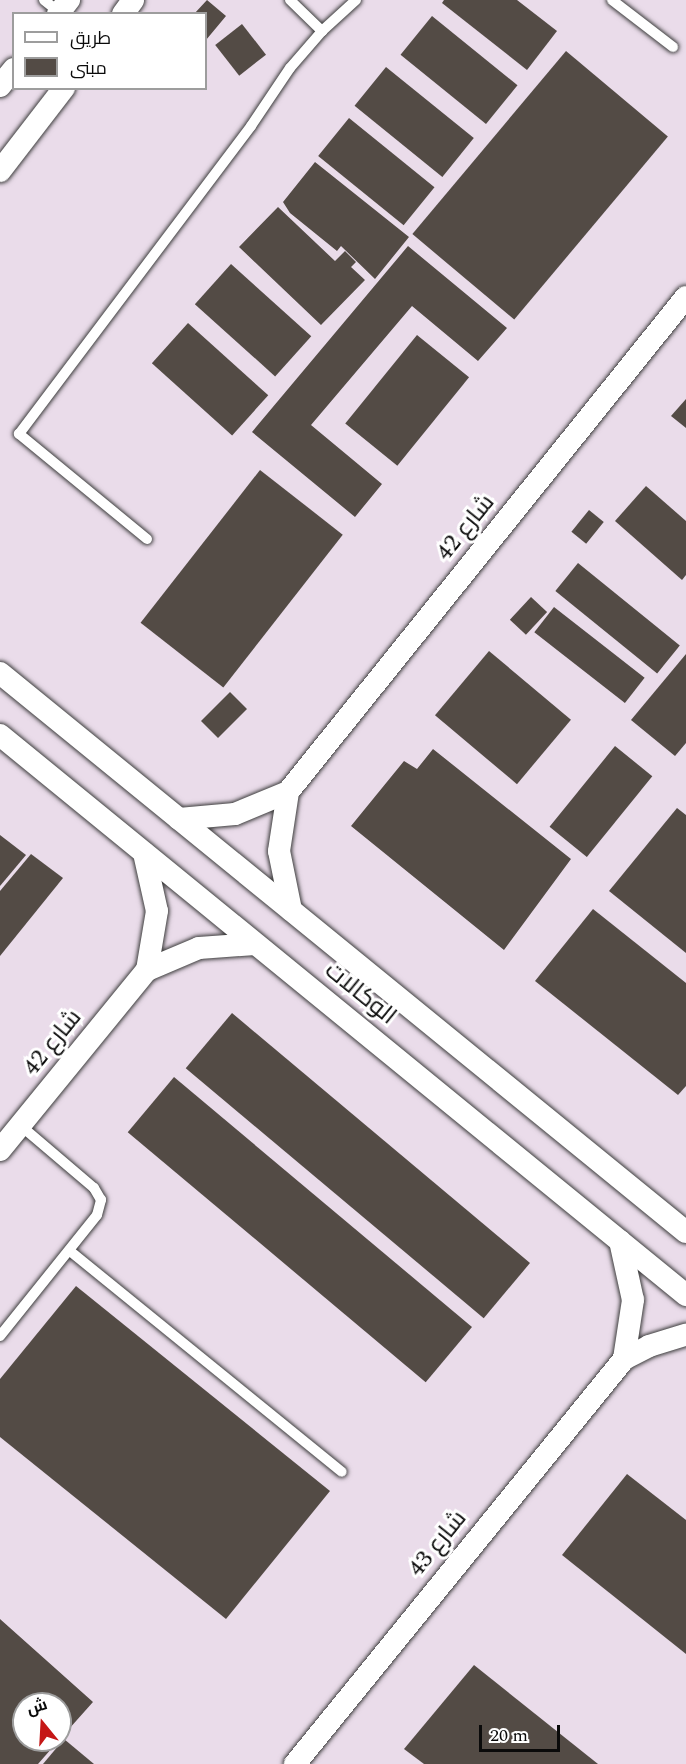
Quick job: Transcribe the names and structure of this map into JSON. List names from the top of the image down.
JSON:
{
  "streets": {
    "street": ["شارع 42", "الوكالات", "شارع 43"]
  },
  "crossings": [
    ["شارع 42", "الوكالات"]
  ],
  "legend": ["طريق", "مبنى"],
  "scale_bar": "20 m",
  "north": "top"
}
